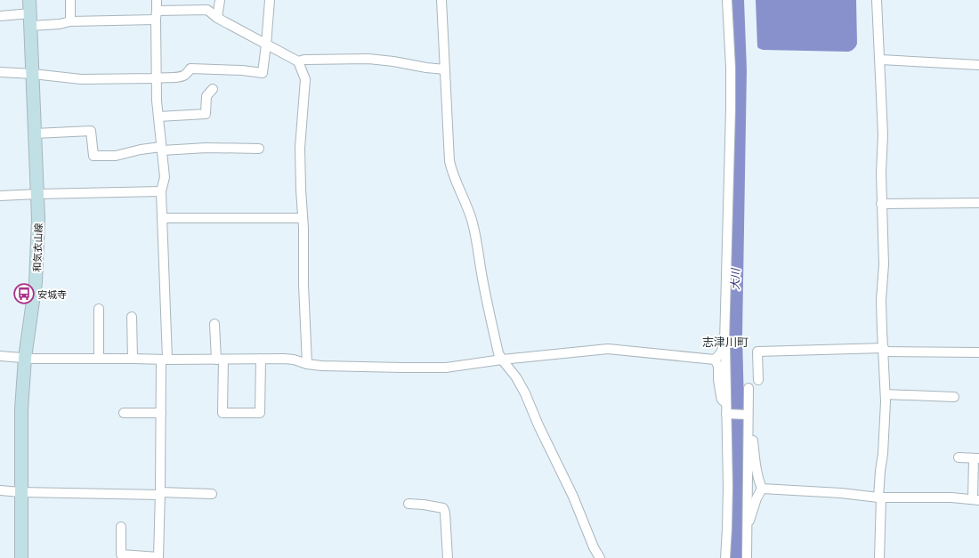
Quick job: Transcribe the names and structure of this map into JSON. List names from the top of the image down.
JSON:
{
  "streets": {
    "main road": ["和気衣山線"]
  },
  "districts": ["志津川町"],
  "water": ["大川"],
  "places": {
    "bus stop": ["安城寺"]
  }
}
